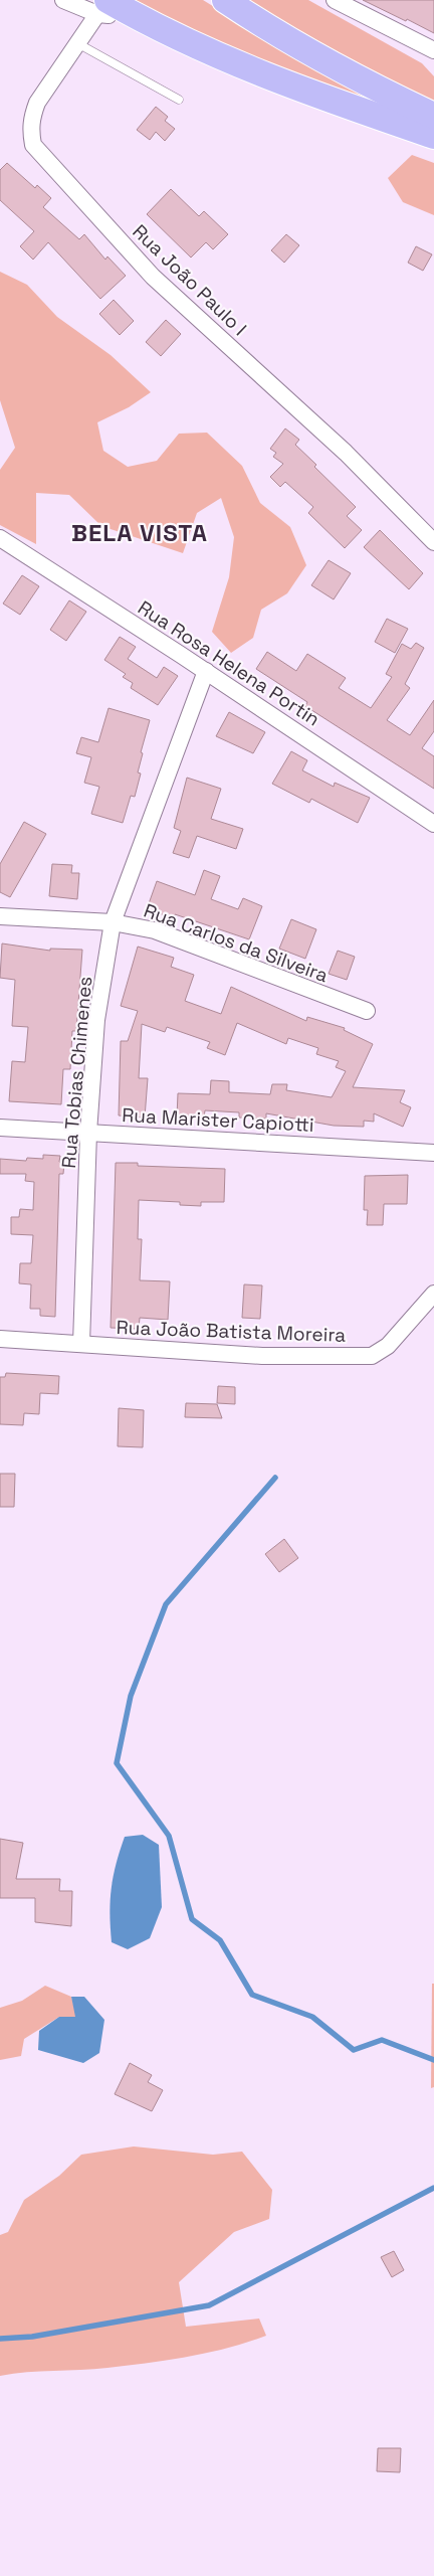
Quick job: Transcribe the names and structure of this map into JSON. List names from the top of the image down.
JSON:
{
  "streets": {
    "street": [
      "Rua João Paulo I",
      "Rua Rosa Helena Portin",
      "Rua Carlos da Silveira",
      "Rua Tobias Chimenes",
      "Rua Marister Capiotti",
      "Rua João Batista Moreira"
    ]
  },
  "crossings": [
    ["Rua Rosa Helena Portin", "Rua Tobias Chimenes"],
    ["Rua Carlos da Silveira", "Rua Tobias Chimenes"],
    ["Rua Tobias Chimenes", "Rua Marister Capiotti"],
    ["Rua Tobias Chimenes", "Rua João Batista Moreira"]
  ],
  "districts": ["BELA VISTA"]
}
